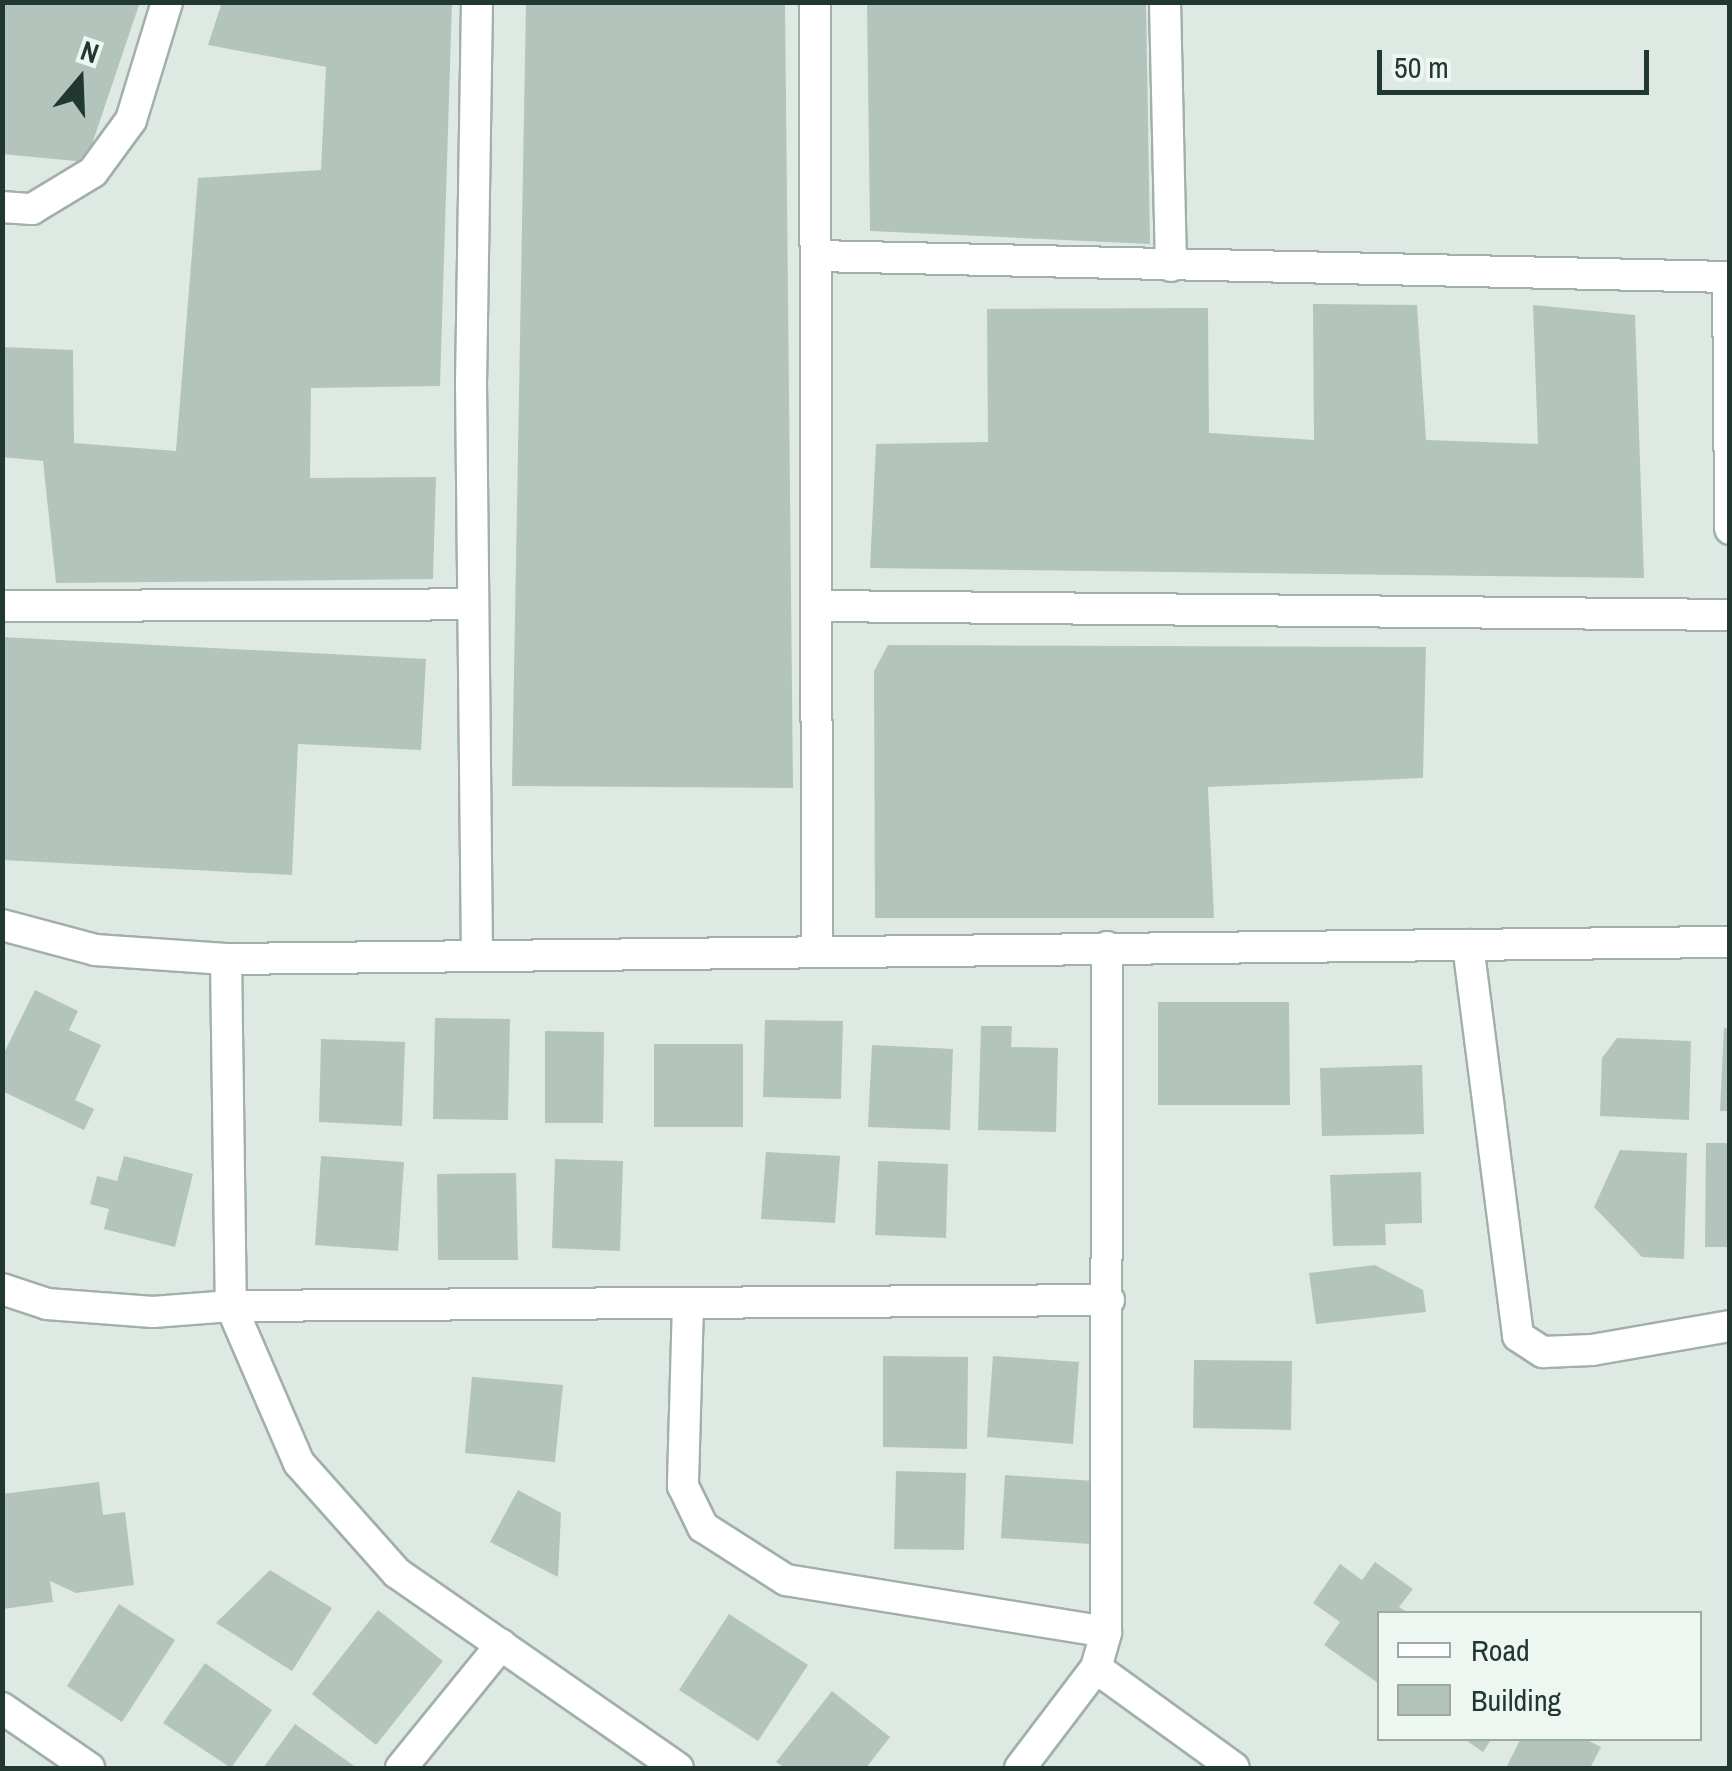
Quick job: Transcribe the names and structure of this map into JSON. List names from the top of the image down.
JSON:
{
  "legend": ["Road", "Building"],
  "scale_bar": "50 m",
  "north": "top"
}
